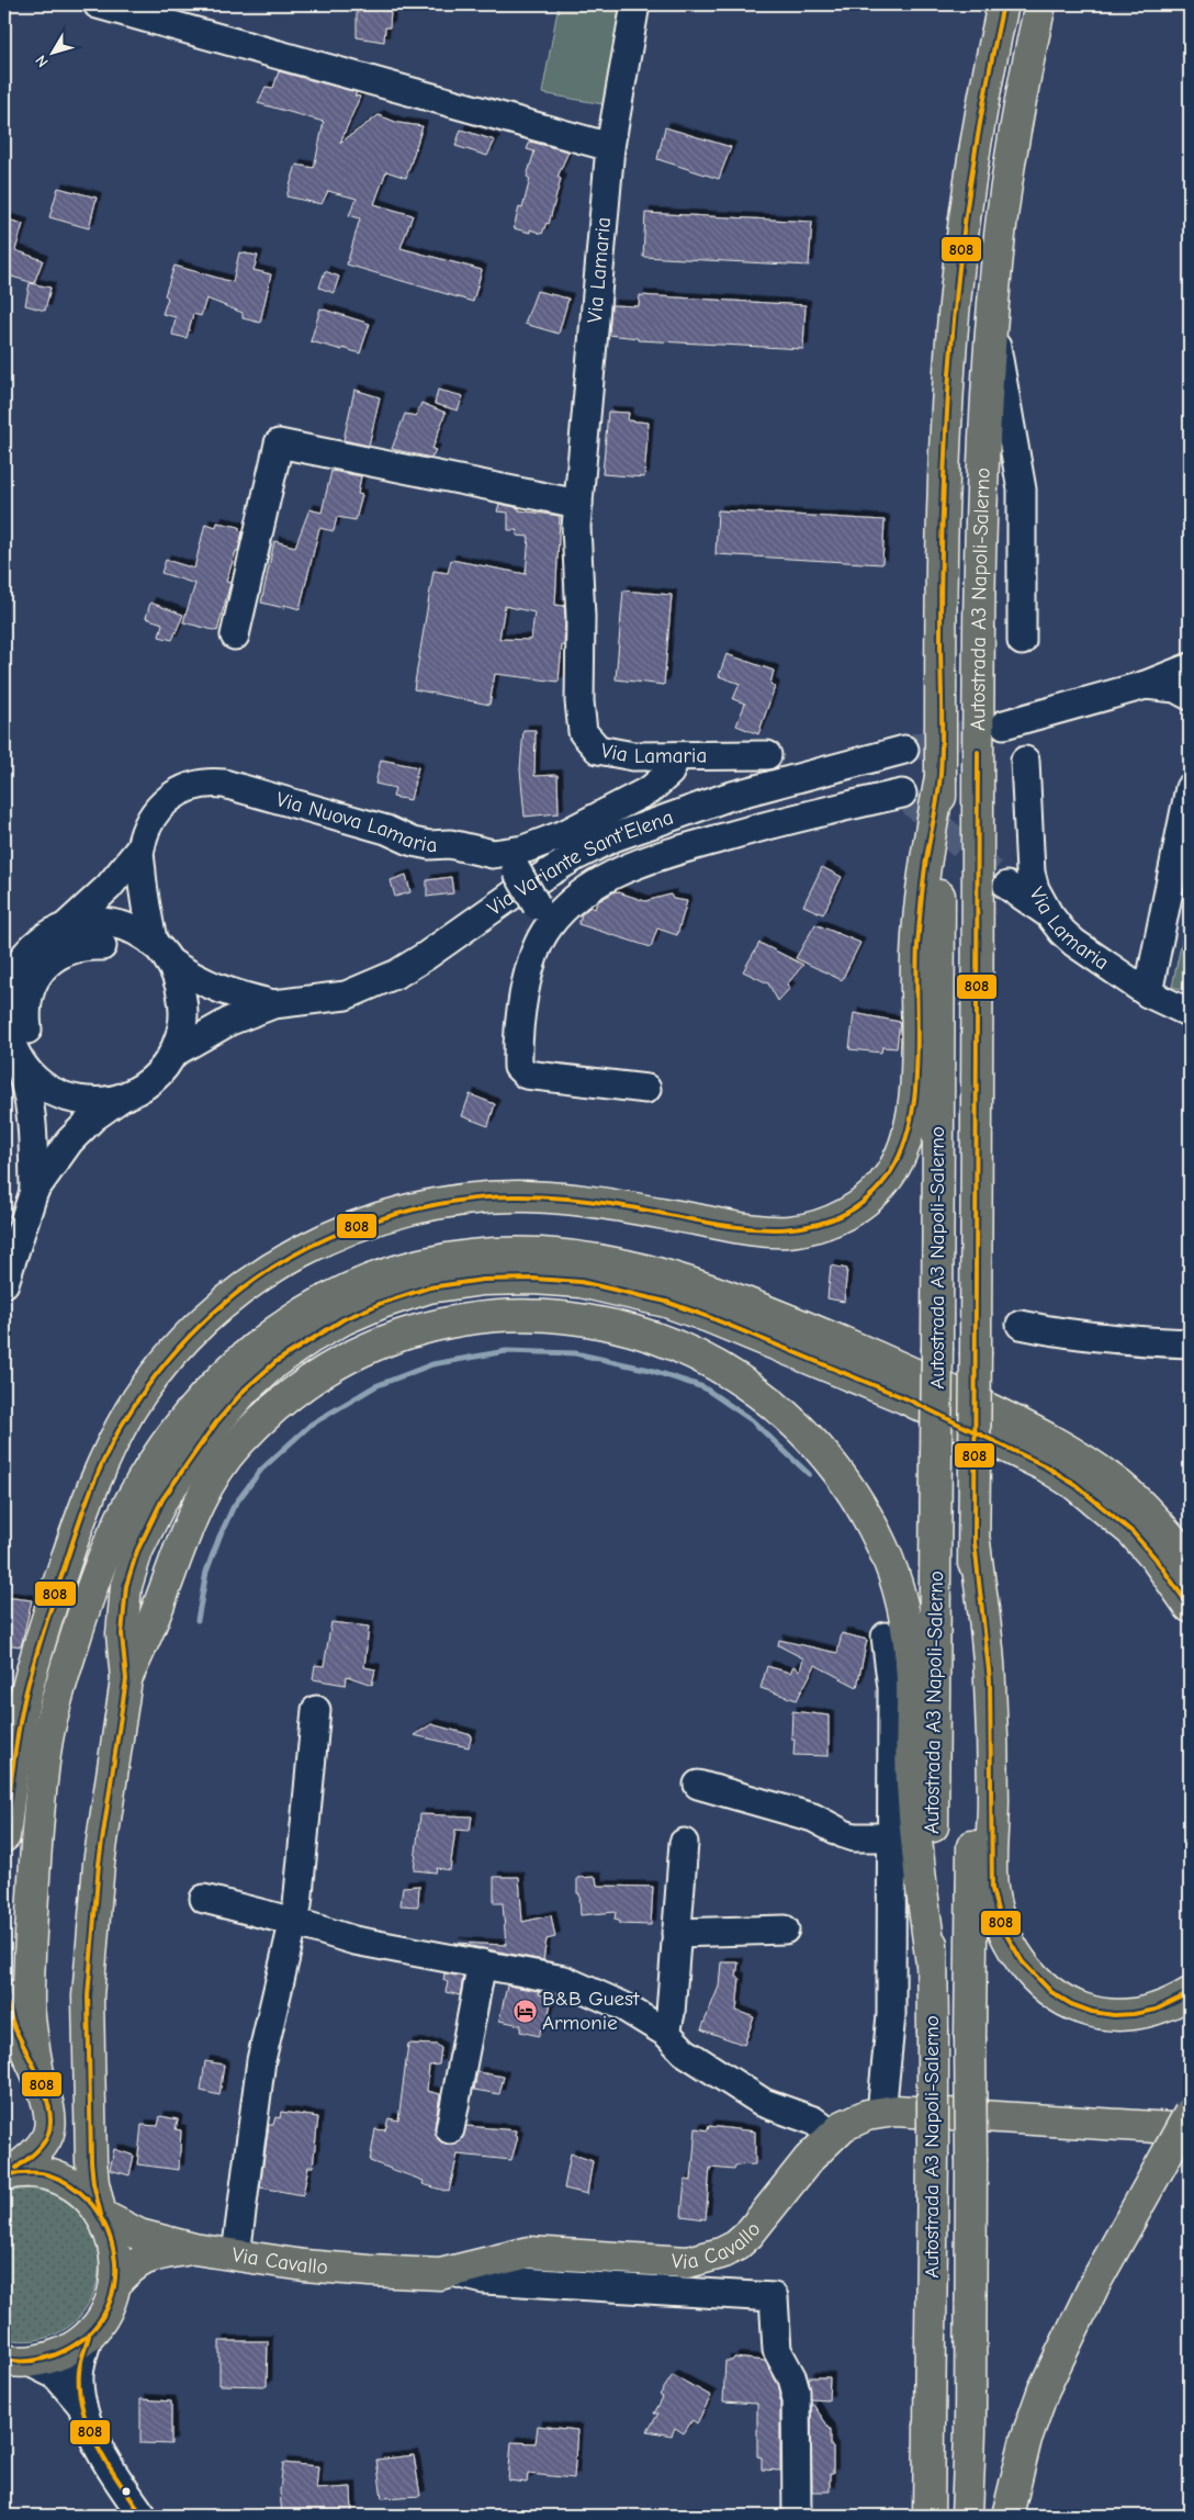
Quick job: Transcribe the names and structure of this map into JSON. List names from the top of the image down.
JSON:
{
  "streets": {
    "main road": ["Autostrada A3 Napoli-Salerno", "Via Cavallo"],
    "street": ["Via Lamaria", "Via Nuova Lamaria", "Via Variante Sant'Elena"]
  },
  "crossings": [
    ["Via Lamaria", "Via Nuova Lamaria"],
    ["Via Nuova Lamaria", "Via Variante Sant'Elena"]
  ],
  "places": {
    "hotel": ["B&B Guest Armonie"]
  },
  "lines": ["transit line 808"],
  "north": "bottom left"
}
